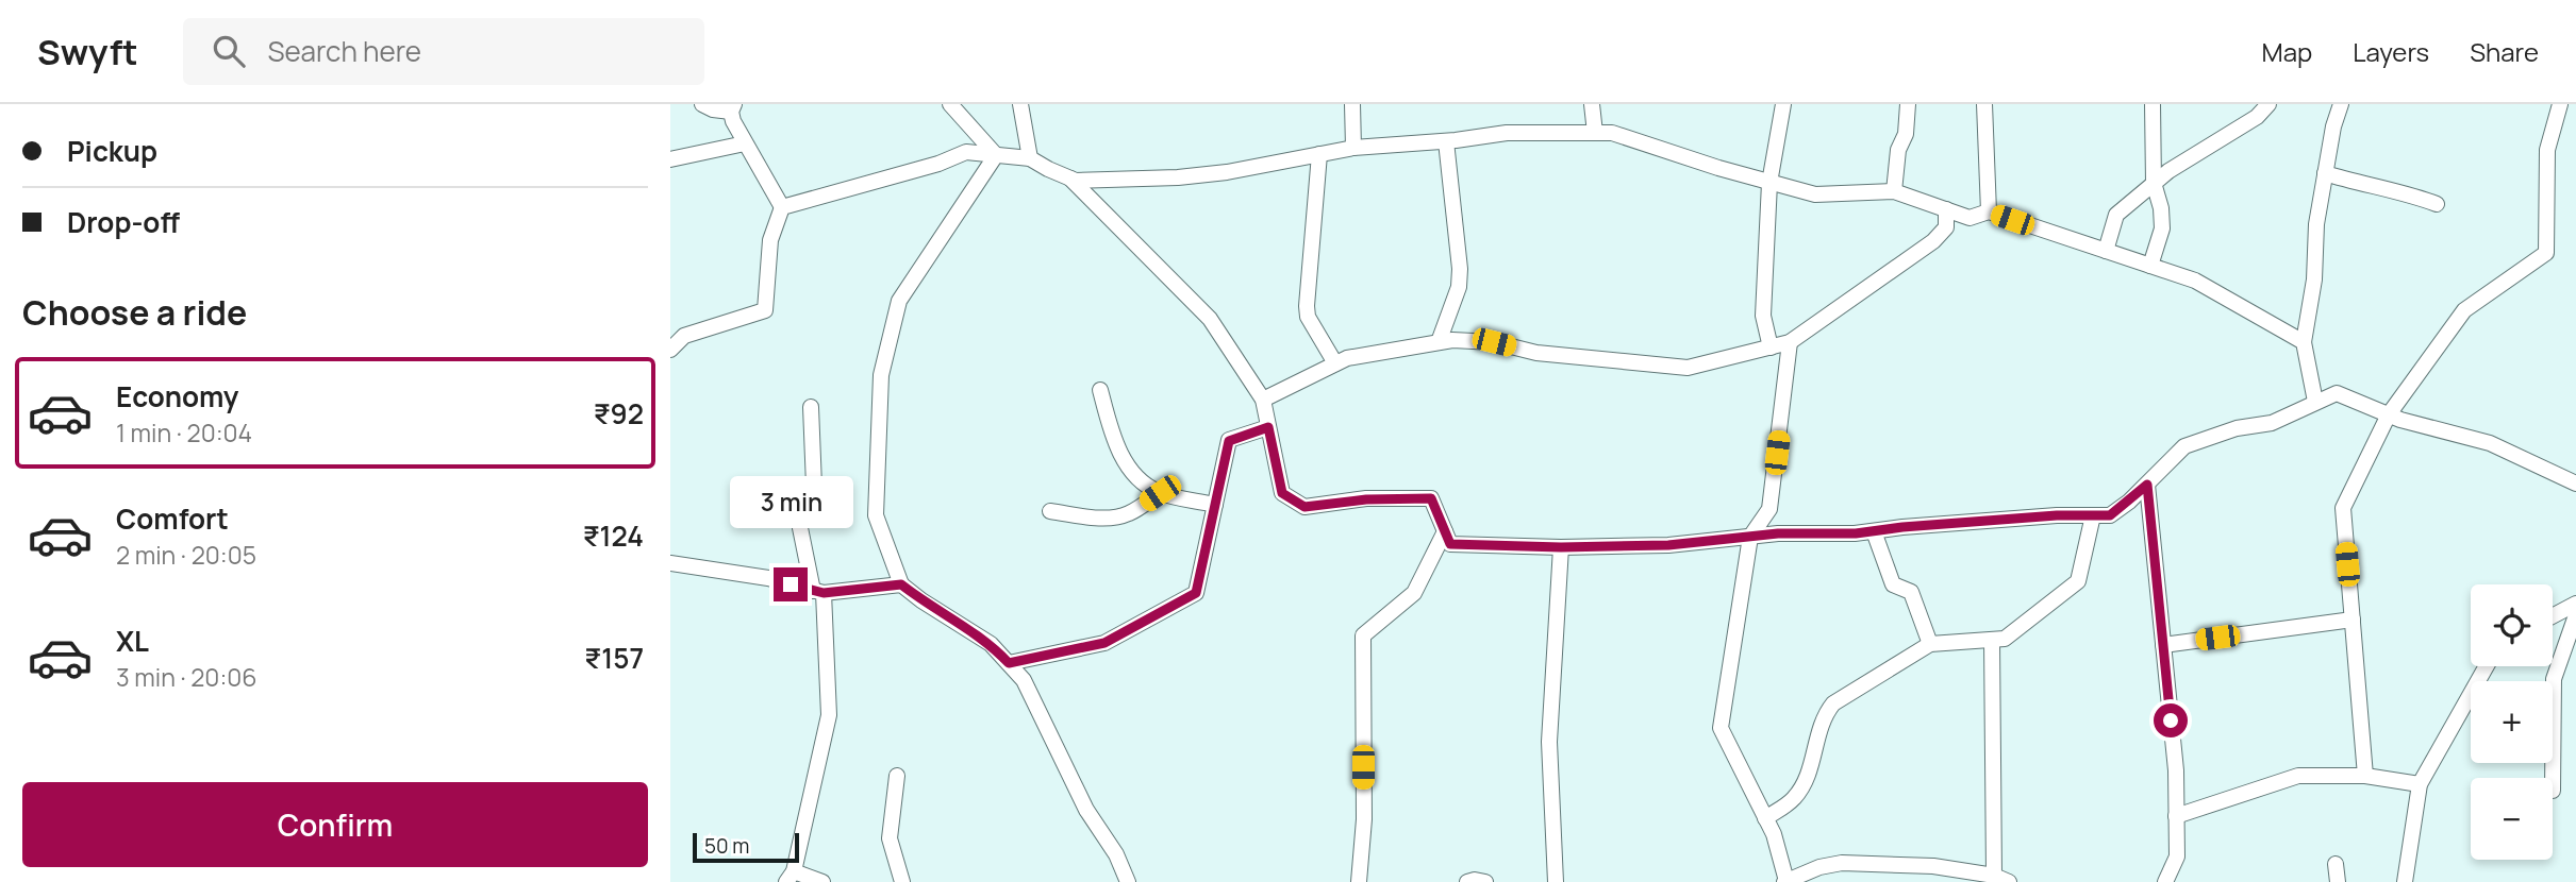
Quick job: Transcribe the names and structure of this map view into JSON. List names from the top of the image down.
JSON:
{
  "scale_bar": "50 m",
  "page": {
    "header": "Swyft",
    "search": "Search here",
    "nav": ["Map", "Layers", "Share"],
    "banner": ["Pickup", "Drop-off"],
    "heading": "Choose a ride",
    "list": [
      {
        "name": "Economy",
        "note": "1 min · 20:04",
        "value": "₹92"
      },
      {
        "name": "Comfort",
        "note": "2 min · 20:05",
        "value": "₹124"
      },
      {
        "name": "XL",
        "note": "3 min · 20:06",
        "value": "₹157"
      }
    ],
    "bubble": "3 min",
    "map_buttons": ["+", "−"],
    "buttons": "Confirm",
    "scale": "50 m"
  }
}
